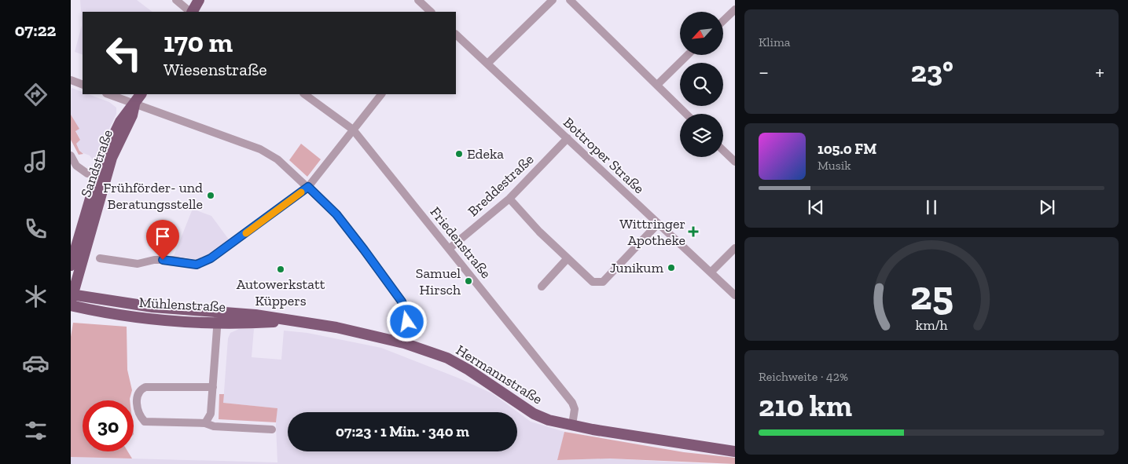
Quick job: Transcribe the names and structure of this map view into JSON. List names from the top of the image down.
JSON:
{
  "streets": {
    "main road": ["Sandstraße", "Mühlenstraße", "Hermannstraße"],
    "street": ["Bottroper Straße", "Breddestraße", "Friedenstraße"]
  },
  "crossings": [
    ["Bottroper Straße", "Breddestraße"],
    ["Sandstraße", "Mühlenstraße"],
    ["Breddestraße", "Friedenstraße"],
    ["Friedenstraße", "Hermannstraße"],
    ["Mühlenstraße", "Hermannstraße"]
  ],
  "places": {
    "other": [
      "Edeka",
      "Frühförder- und Beratungsstelle",
      "Junikum",
      "Autowerkstatt Küppers",
      "Samuel Hirsch"
    ],
    "health": ["Wittringer Apotheke"]
  },
  "north": "bottom left",
  "page": {
    "tabs": "07:22",
    "tile": [
      "Klima",
      ["Reichweite · 42%", "210 km"]
    ],
    "turn": ["170 m", "Wiesenstraße"],
    "heat": ["−", "23°", "+"],
    "song": ["105.0 FM", "Musik"],
    "limit": "30",
    "trip": "07:23 · 1 Min. · 340 m",
    "gauge": ["25", "km/h"]
  }
}
